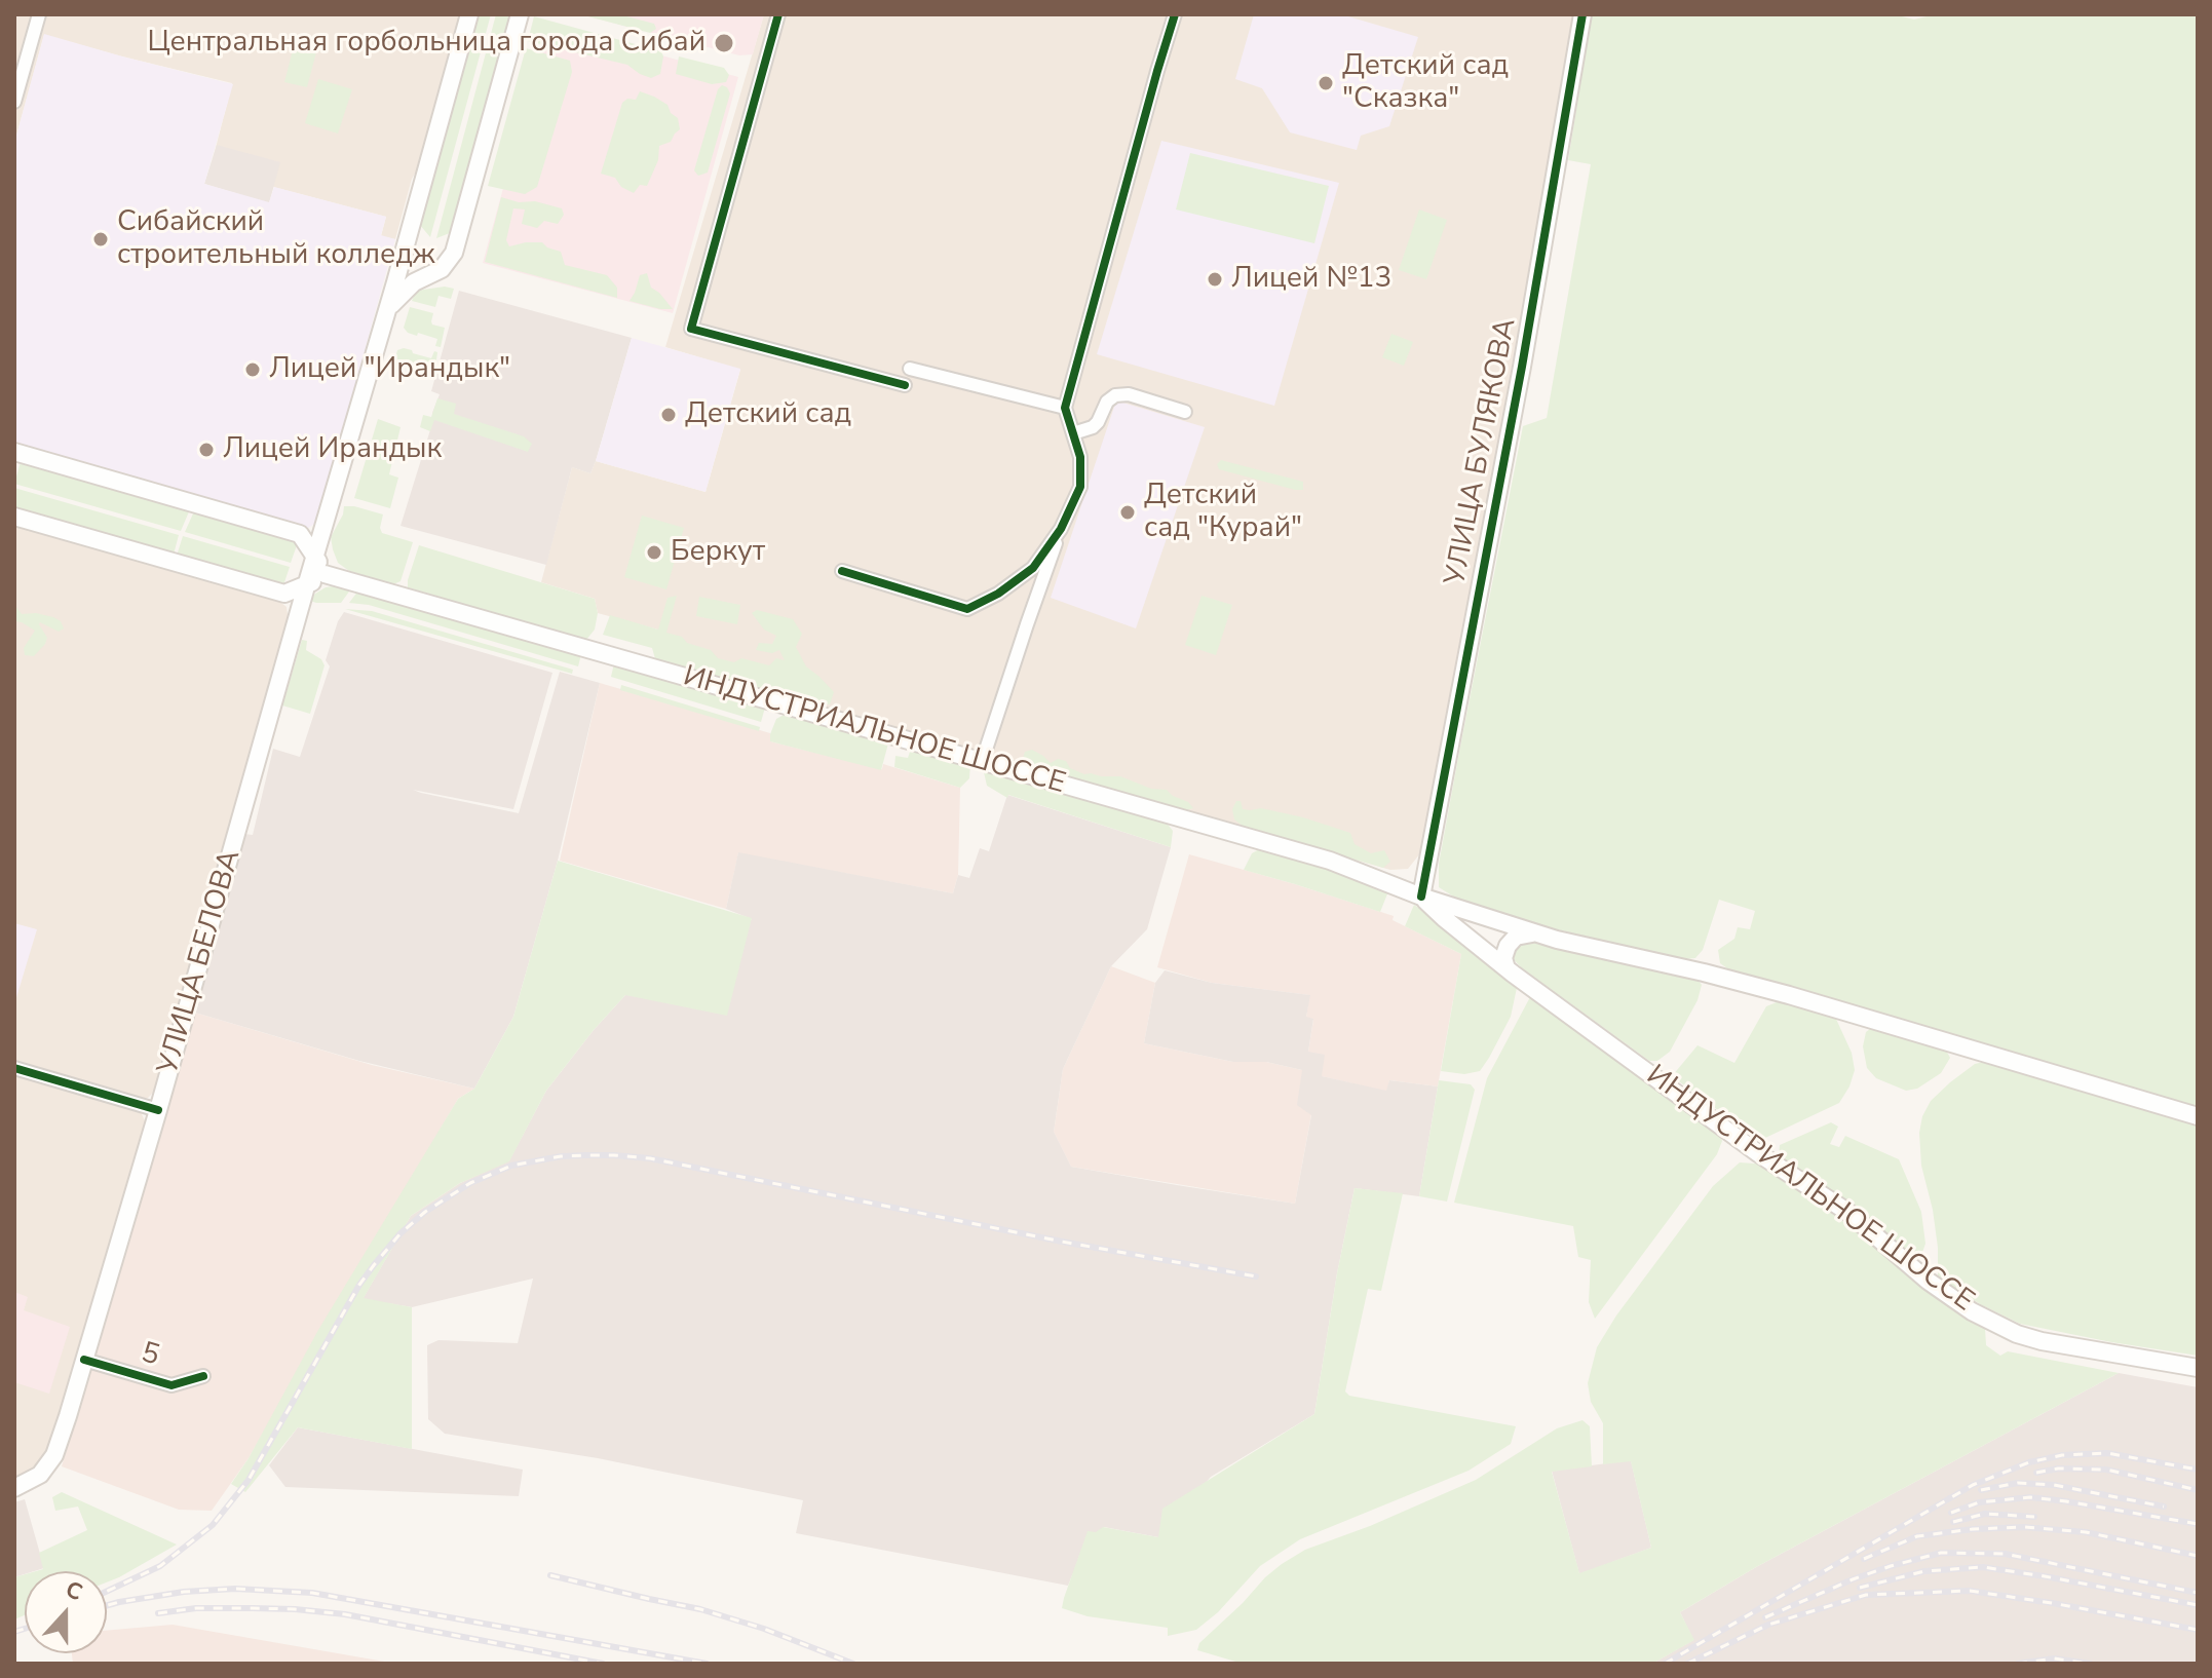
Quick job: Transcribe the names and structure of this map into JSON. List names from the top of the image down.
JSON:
{
  "streets": {
    "main road": ["УЛИЦА БУЛЯКОВА", "ИНДУСТРИАЛЬНОЕ ШОССЕ", "УЛИЦА БЕЛОВА"],
    "street": ["5"]
  },
  "crossings": [
    ["УЛИЦА БУЛЯКОВА", "ИНДУСТРИАЛЬНОЕ ШОССЕ"],
    ["УЛИЦА БЕЛОВА", "5"]
  ],
  "places": [
    "Центральная горбольница города Сибай",
    "Детский сад \"Сказка\"",
    "Сибайский строительный колледж",
    "Лицей №13",
    "Лицей \"Ирандык\"",
    "Детский сад",
    "Лицей Ирандык",
    "Детский сад \"Курай\"",
    "Беркут"
  ],
  "north": "top"
}
